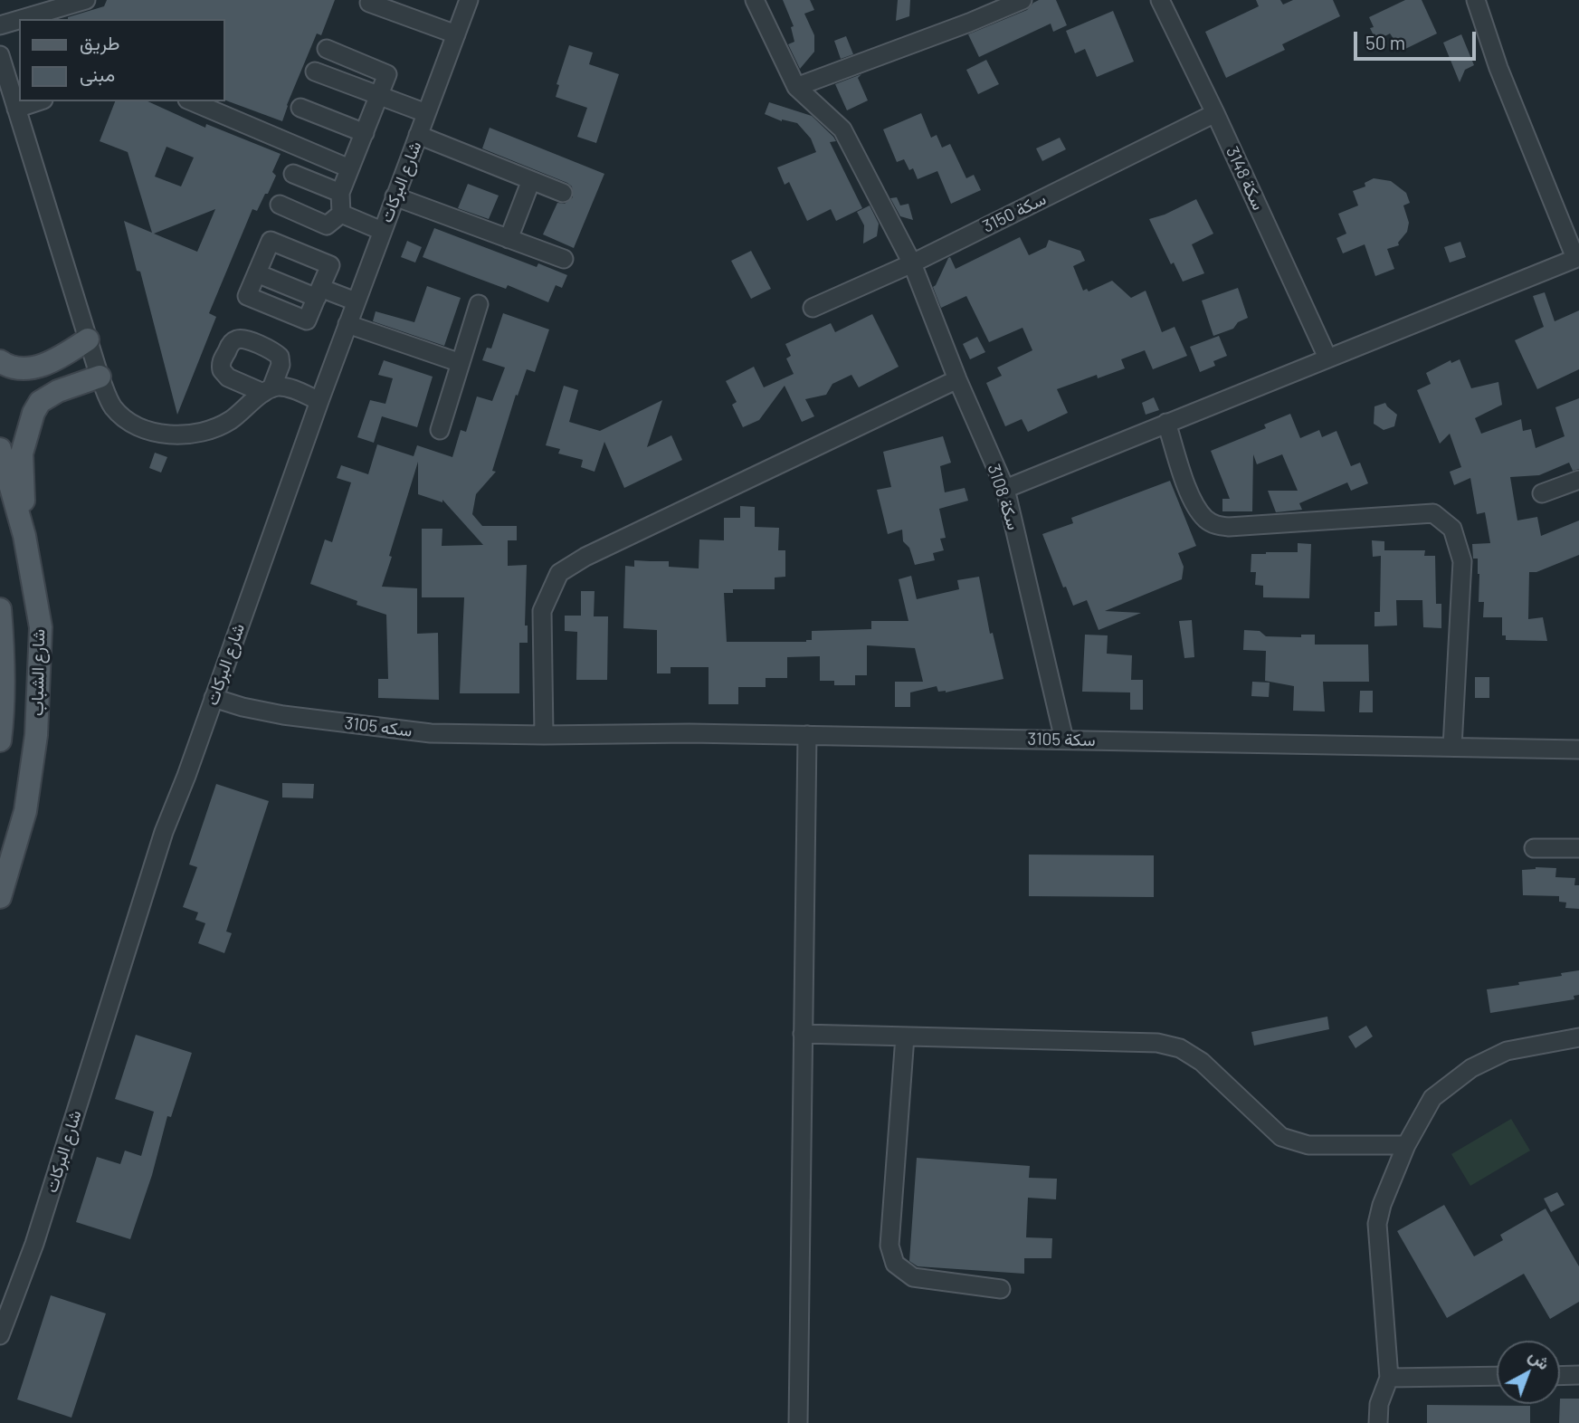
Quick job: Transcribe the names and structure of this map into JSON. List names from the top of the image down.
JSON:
{
  "streets": {
    "main road": ["شارع الشباب"],
    "street": [
      "سكة 3148",
      "شارع البركات",
      "سكة 3150",
      "سكة 3108",
      "سكه 3105",
      "سكة 3105"
    ]
  },
  "crossings": [
    ["سكة 3148", "سكة 3150"],
    ["شارع البركات", "سكه 3105"],
    ["سكة 3150", "سكة 3108"],
    ["سكة 3108", "سكة 3105"],
    ["سكه 3105", "سكة 3105"]
  ],
  "legend": ["طريق", "مبنى"],
  "scale_bar": "50 m",
  "north": "top right"
}
